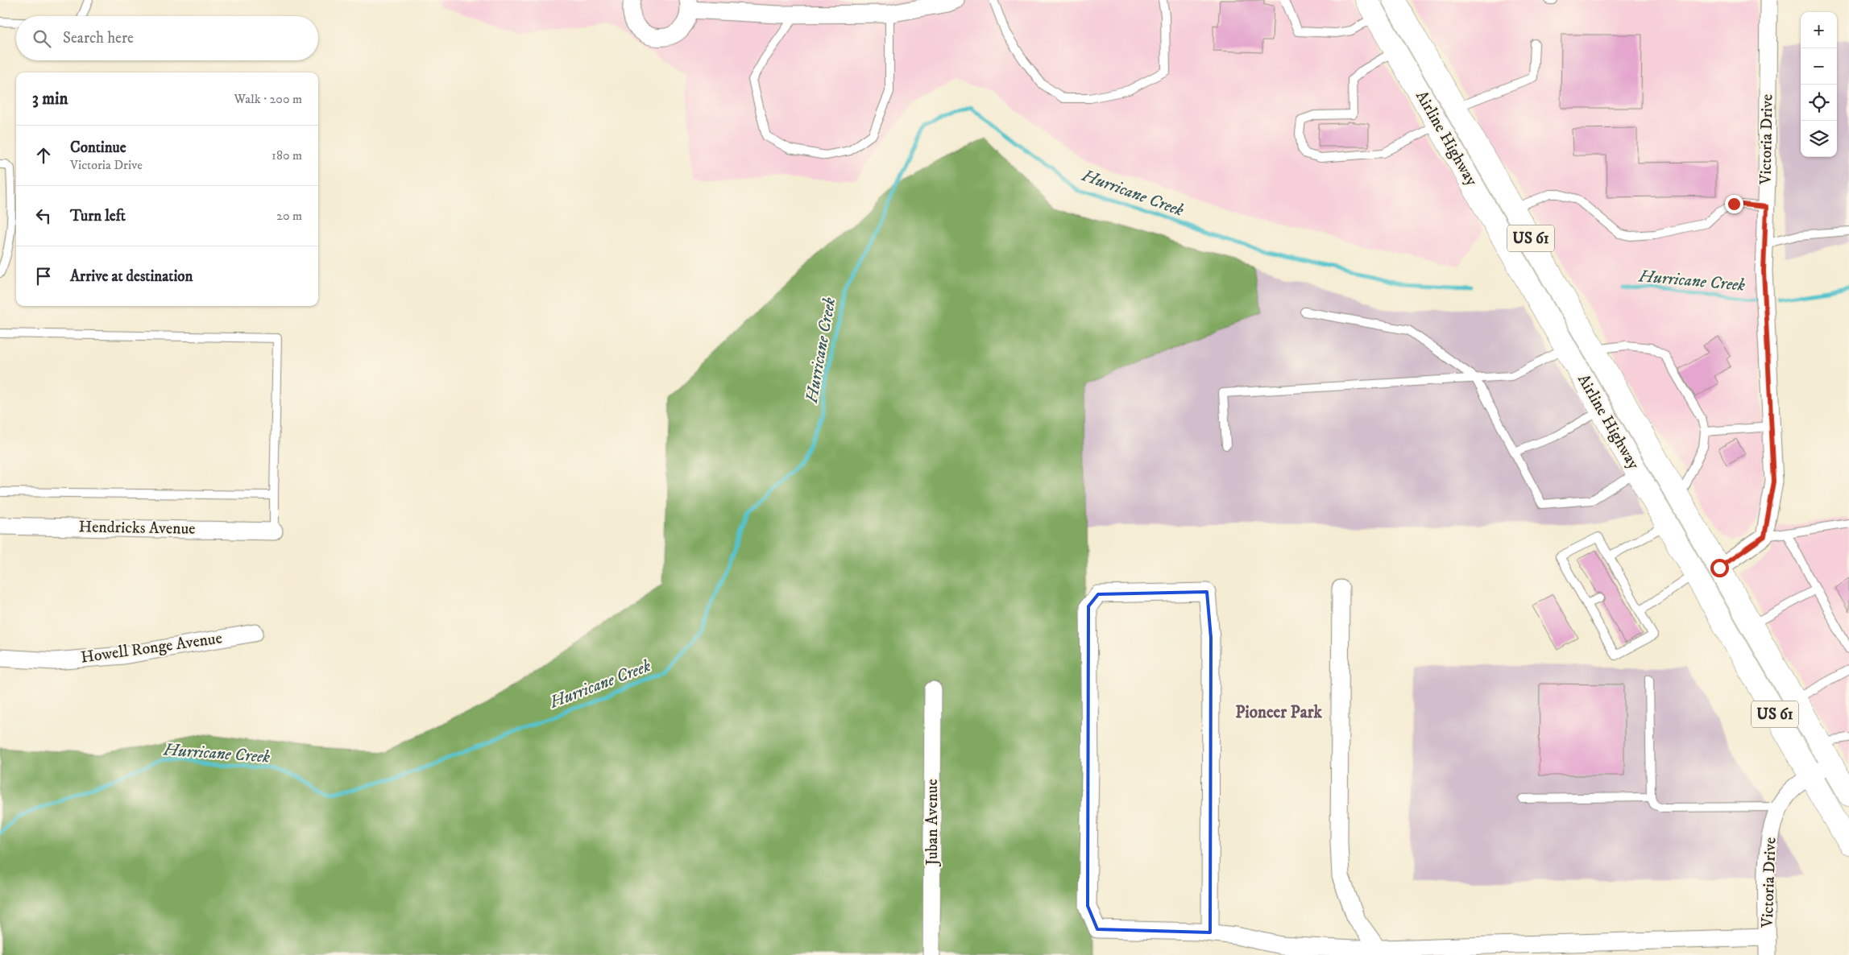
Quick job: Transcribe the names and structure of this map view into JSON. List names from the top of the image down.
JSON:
{
  "streets": {
    "highway": ["Airline Highway", "US 61"],
    "street": [
      "Victoria Drive",
      "Hendricks Avenue",
      "Howell Ronge Avenue",
      "Juban Avenue"
    ]
  },
  "crossings": [
    ["Airline Highway", "Victoria Drive"]
  ],
  "districts": ["Pioneer Park"],
  "water": ["Hurricane Creek"],
  "page": {
    "map_buttons": ["+", "−"],
    "search": "Search here",
    "heading": ["3 min", "Walk · 200 m"],
    "list": [
      ["Continue", "Victoria Drive", "180 m"],
      ["Turn left", "20 m"],
      "Arrive at destination"
    ]
  }
}
